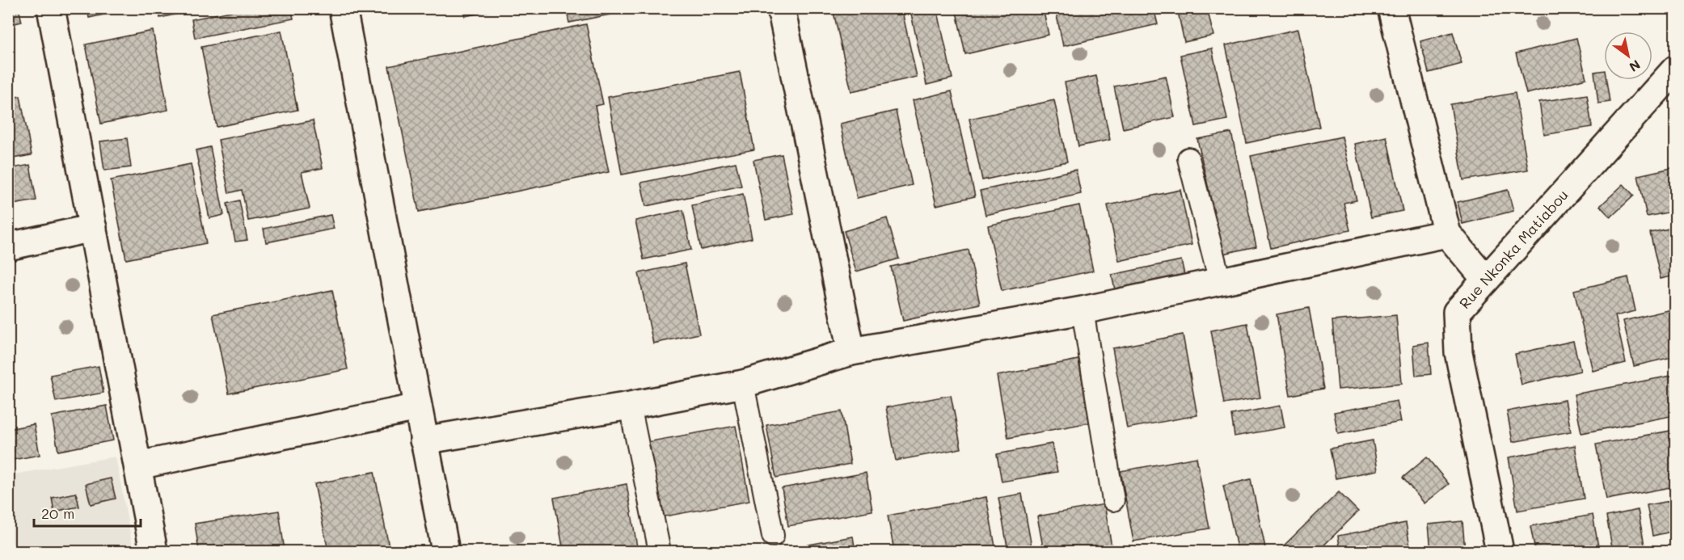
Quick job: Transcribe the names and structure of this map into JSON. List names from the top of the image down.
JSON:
{
  "streets": {
    "street": ["Rue Nkonka Matiabou"]
  },
  "scale_bar": "20 m",
  "north": "bottom right"
}
